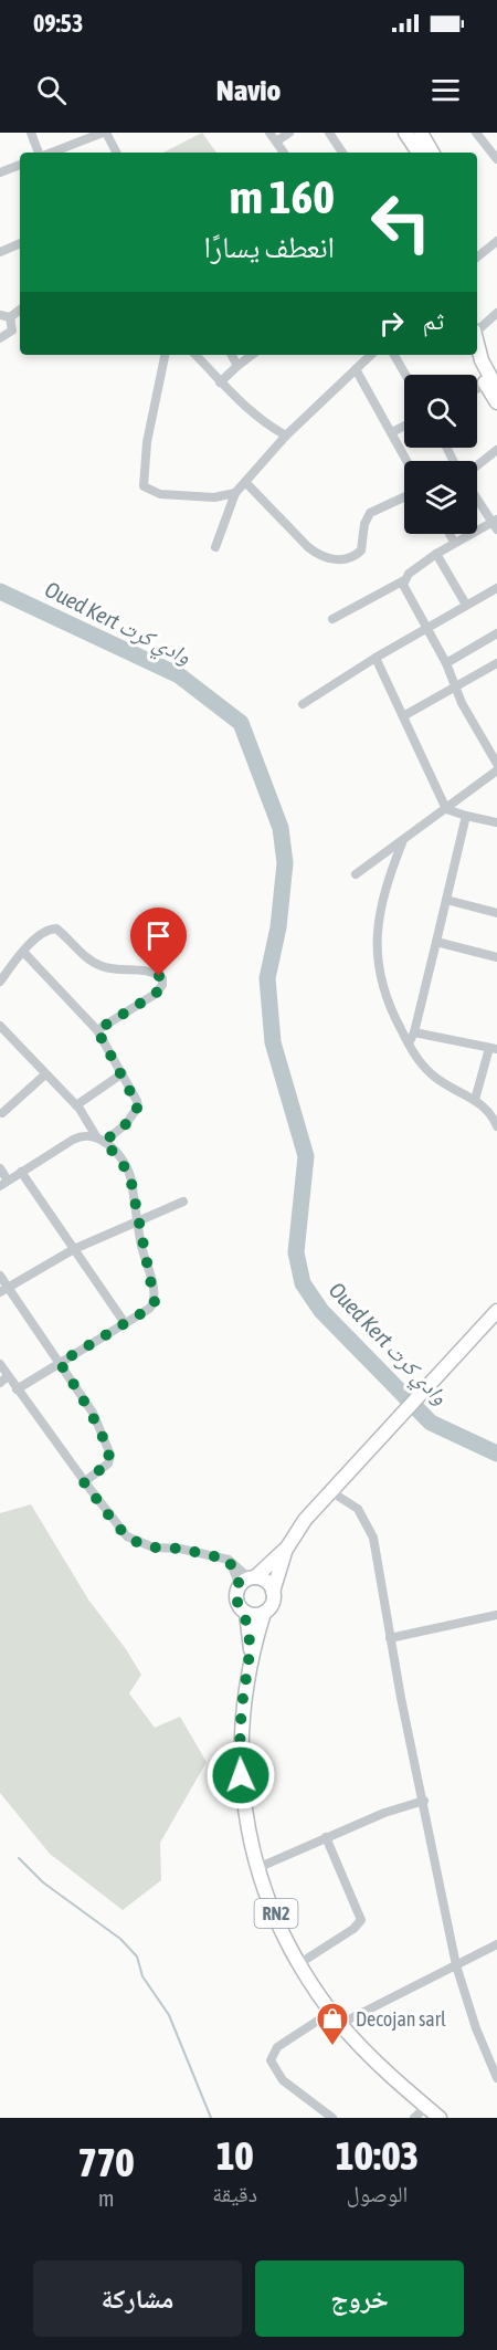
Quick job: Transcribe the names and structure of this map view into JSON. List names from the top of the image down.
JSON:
{
  "streets": {
    "main road": ["RN2"]
  },
  "water": ["Oued Kert وادي كرت"],
  "places": {
    "shop": ["Decojan sarl"]
  },
  "page": {
    "status": "09:53",
    "header": "Navio",
    "turn": ["160 m", "انعطف يسارًا"],
    "then": "ثم",
    "eta": [
      "10:03",
      "الوصول",
      "10",
      "دقيقة",
      "770",
      "m"
    ],
    "buttons": ["خروج", "مشاركة"]
  }
}
